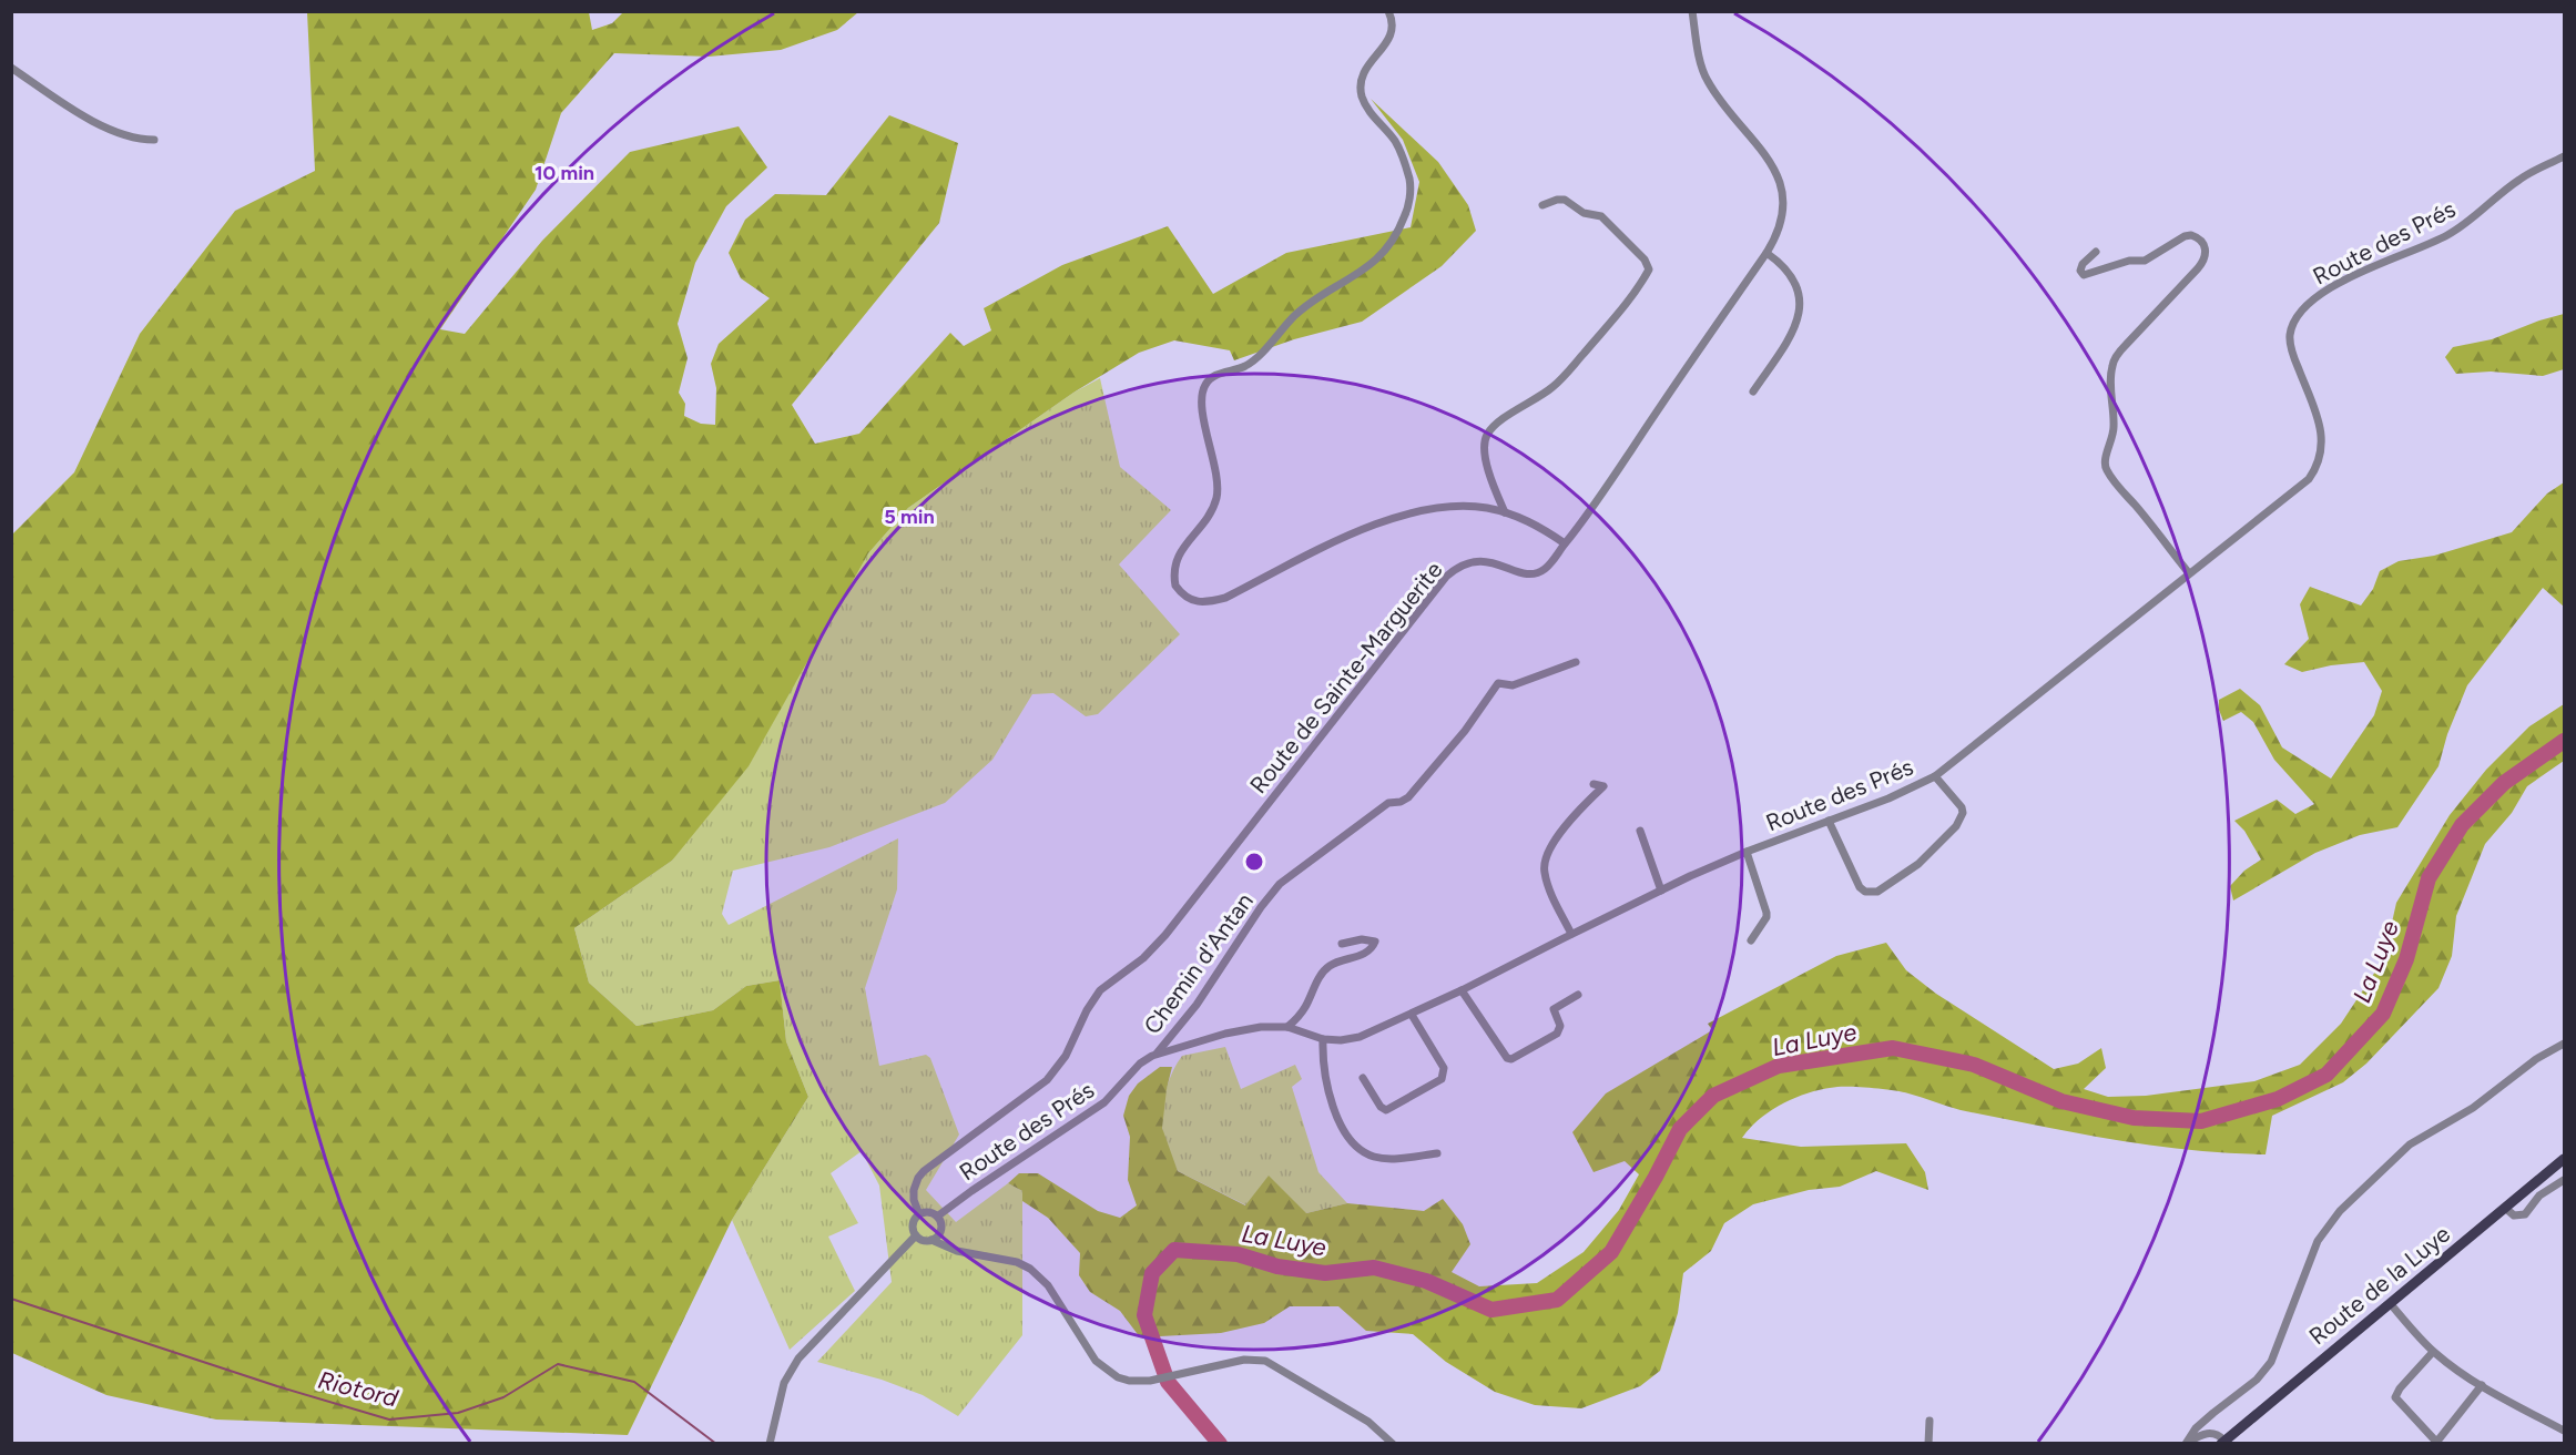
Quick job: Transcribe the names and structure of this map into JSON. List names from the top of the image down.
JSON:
{
  "streets": {
    "main road": ["Route de la Luye"],
    "street": ["Route des Prés", "Route de Sainte-Marguerite", "Chemin d'Antan"]
  },
  "crossings": [
    ["Route des Prés", "Route de Sainte-Marguerite"],
    ["Route des Prés", "Chemin d'Antan"]
  ],
  "water": ["La Luye", "Riotord"],
  "rings": ["10 min", "5 min"]
}
